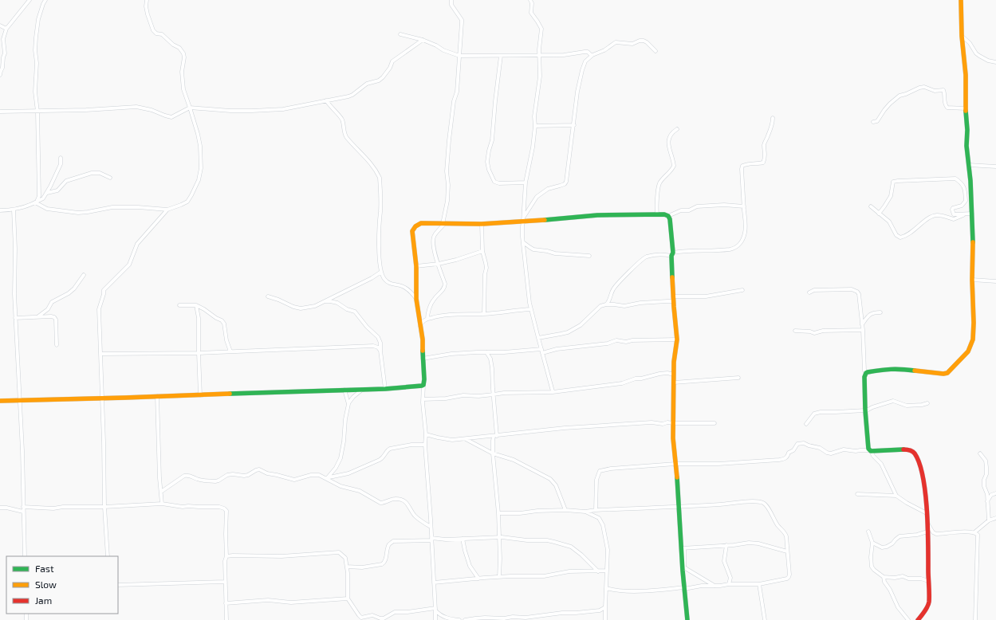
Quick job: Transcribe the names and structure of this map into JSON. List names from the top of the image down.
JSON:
{
  "legend": ["Fast", "Slow", "Jam"]
}
